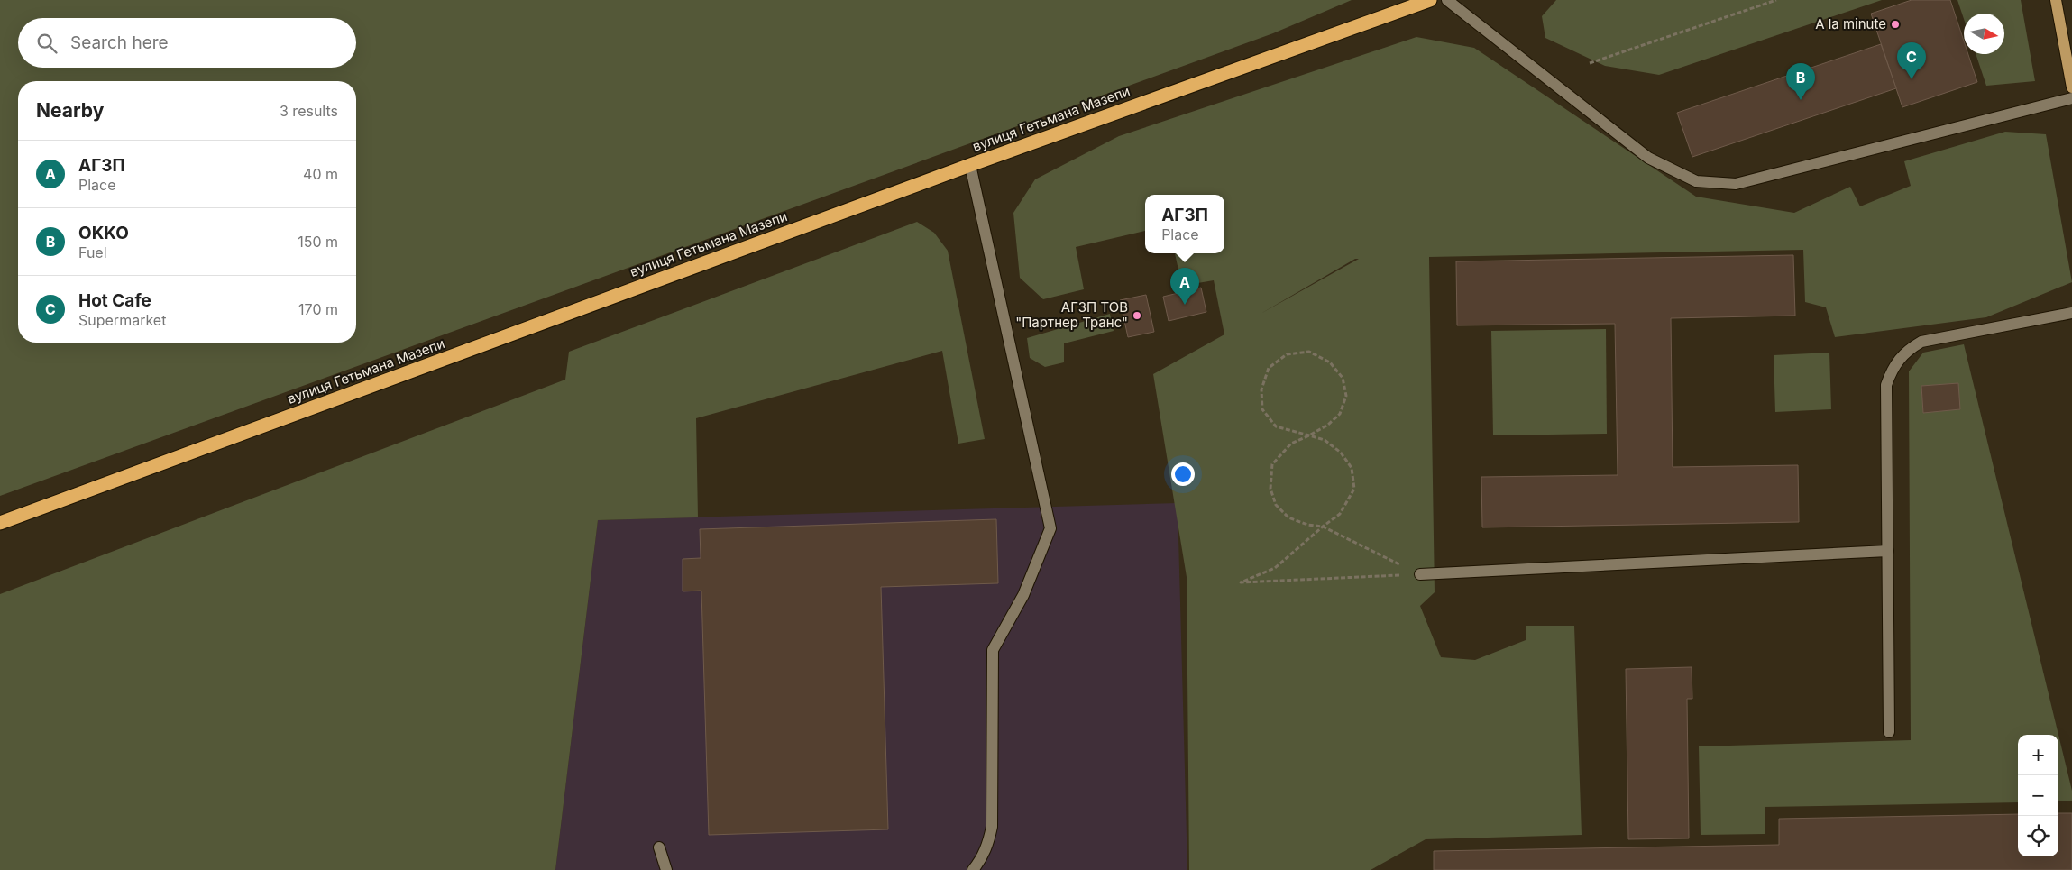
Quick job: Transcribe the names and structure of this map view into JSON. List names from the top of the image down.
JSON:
{
  "streets": {
    "highway": ["вулиця Гетьмана Мазепи"]
  },
  "places": ["A la minute", "АГЗП ТОВ \"Партнер Транс\""],
  "north": "right",
  "page": {
    "search": "Search here",
    "pins": ["C", "B", "A"],
    "heading": ["Nearby", "3 results"],
    "list": [
      {
        "mark": "A",
        "name": "АГЗП",
        "note": "Place",
        "value": "40 m"
      },
      {
        "mark": "B",
        "name": "OKKO",
        "note": "Fuel",
        "value": "150 m"
      },
      {
        "mark": "C",
        "name": "Hot Cafe",
        "note": "Supermarket",
        "value": "170 m"
      }
    ],
    "popup": ["АГЗП", "Place"],
    "map_buttons": ["+", "−"]
  }
}
